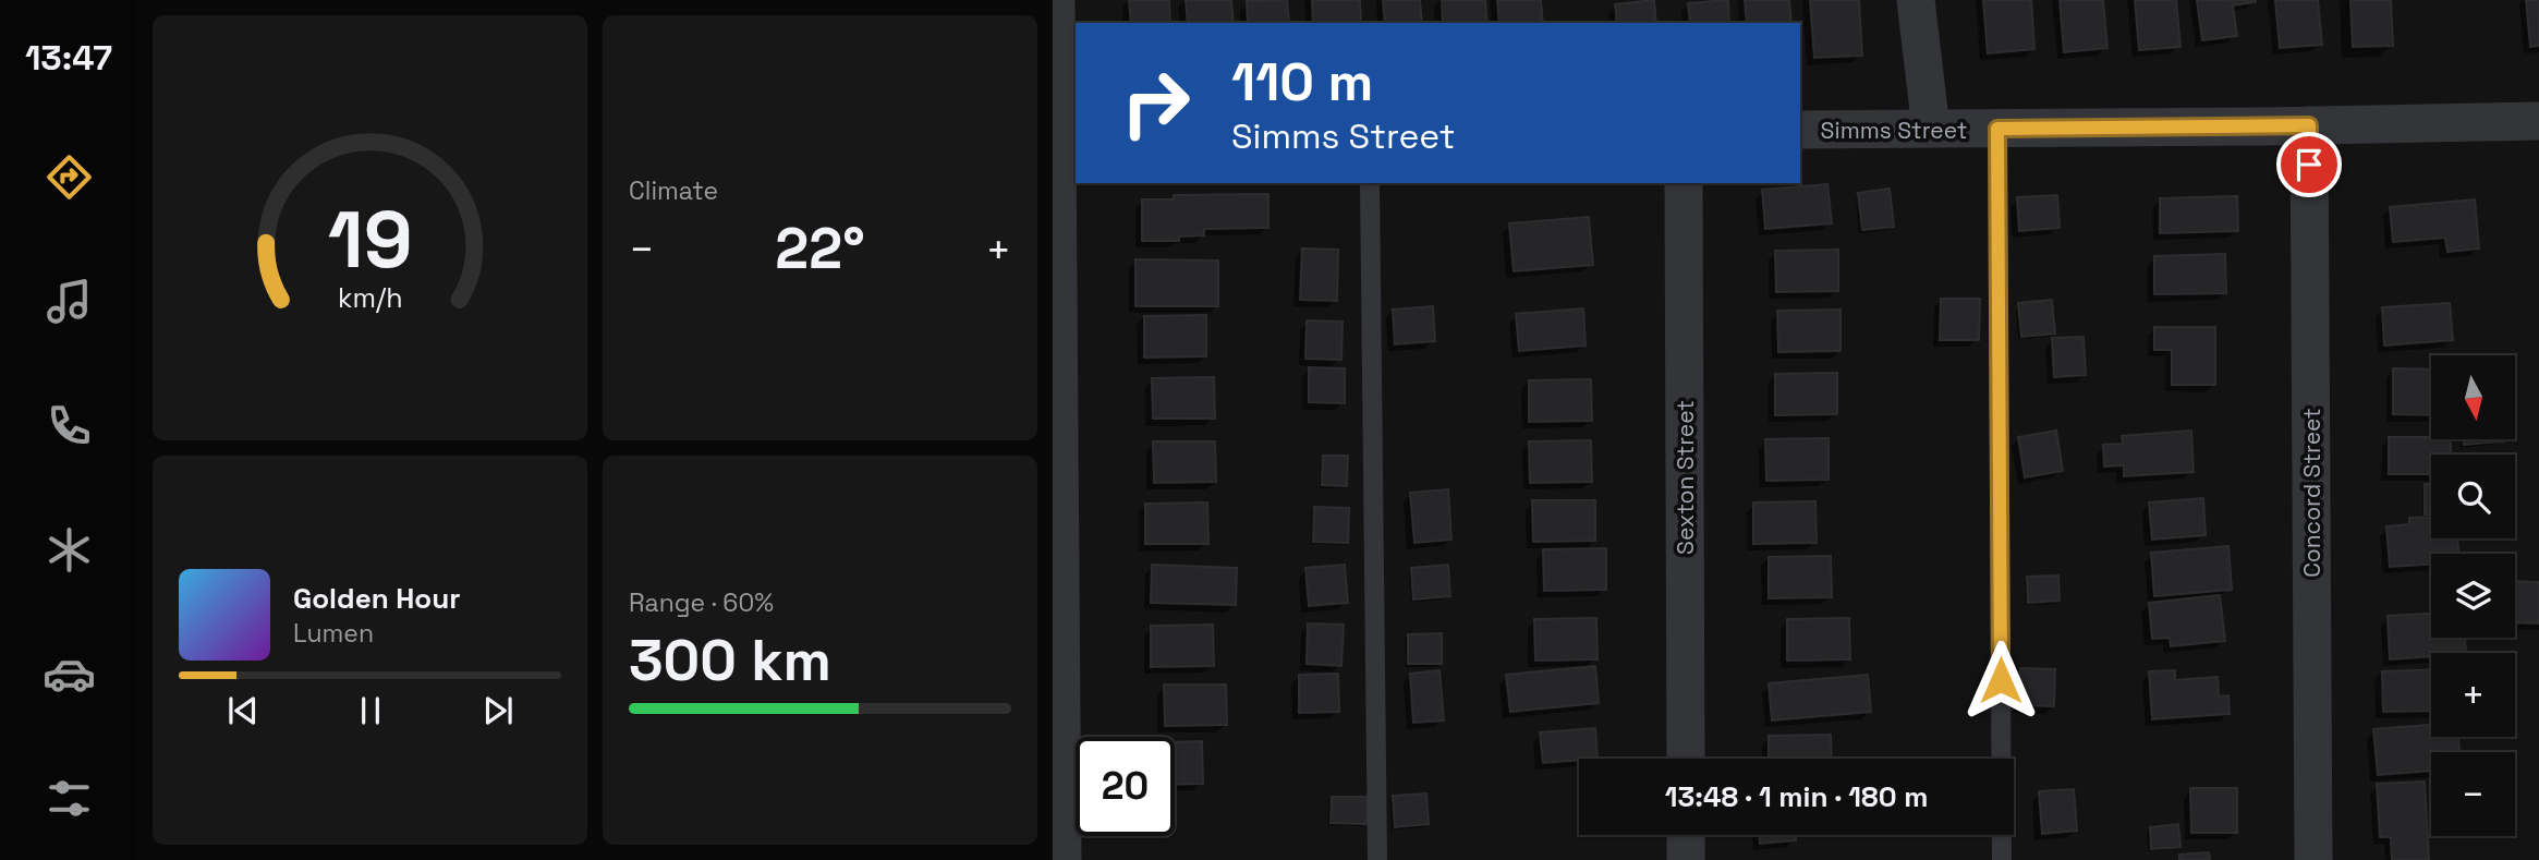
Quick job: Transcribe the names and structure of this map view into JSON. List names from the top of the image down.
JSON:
{
  "streets": {
    "street": ["Simms Street", "Sexton Street", "Concord Street"]
  },
  "crossings": [
    ["Simms Street", "Concord Street"]
  ],
  "north": "bottom",
  "page": {
    "tabs": "13:47",
    "tile": [
      "Climate",
      ["Range · 60%", "300 km"]
    ],
    "turn": ["110 m", "Simms Street"],
    "heat": ["−", "22°", "+"],
    "map_buttons": ["+", "−"],
    "song": ["Golden Hour", "Lumen"],
    "limit": "20",
    "trip": "13:48 · 1 min · 180 m",
    "gauge": ["19", "km/h"]
  }
}
